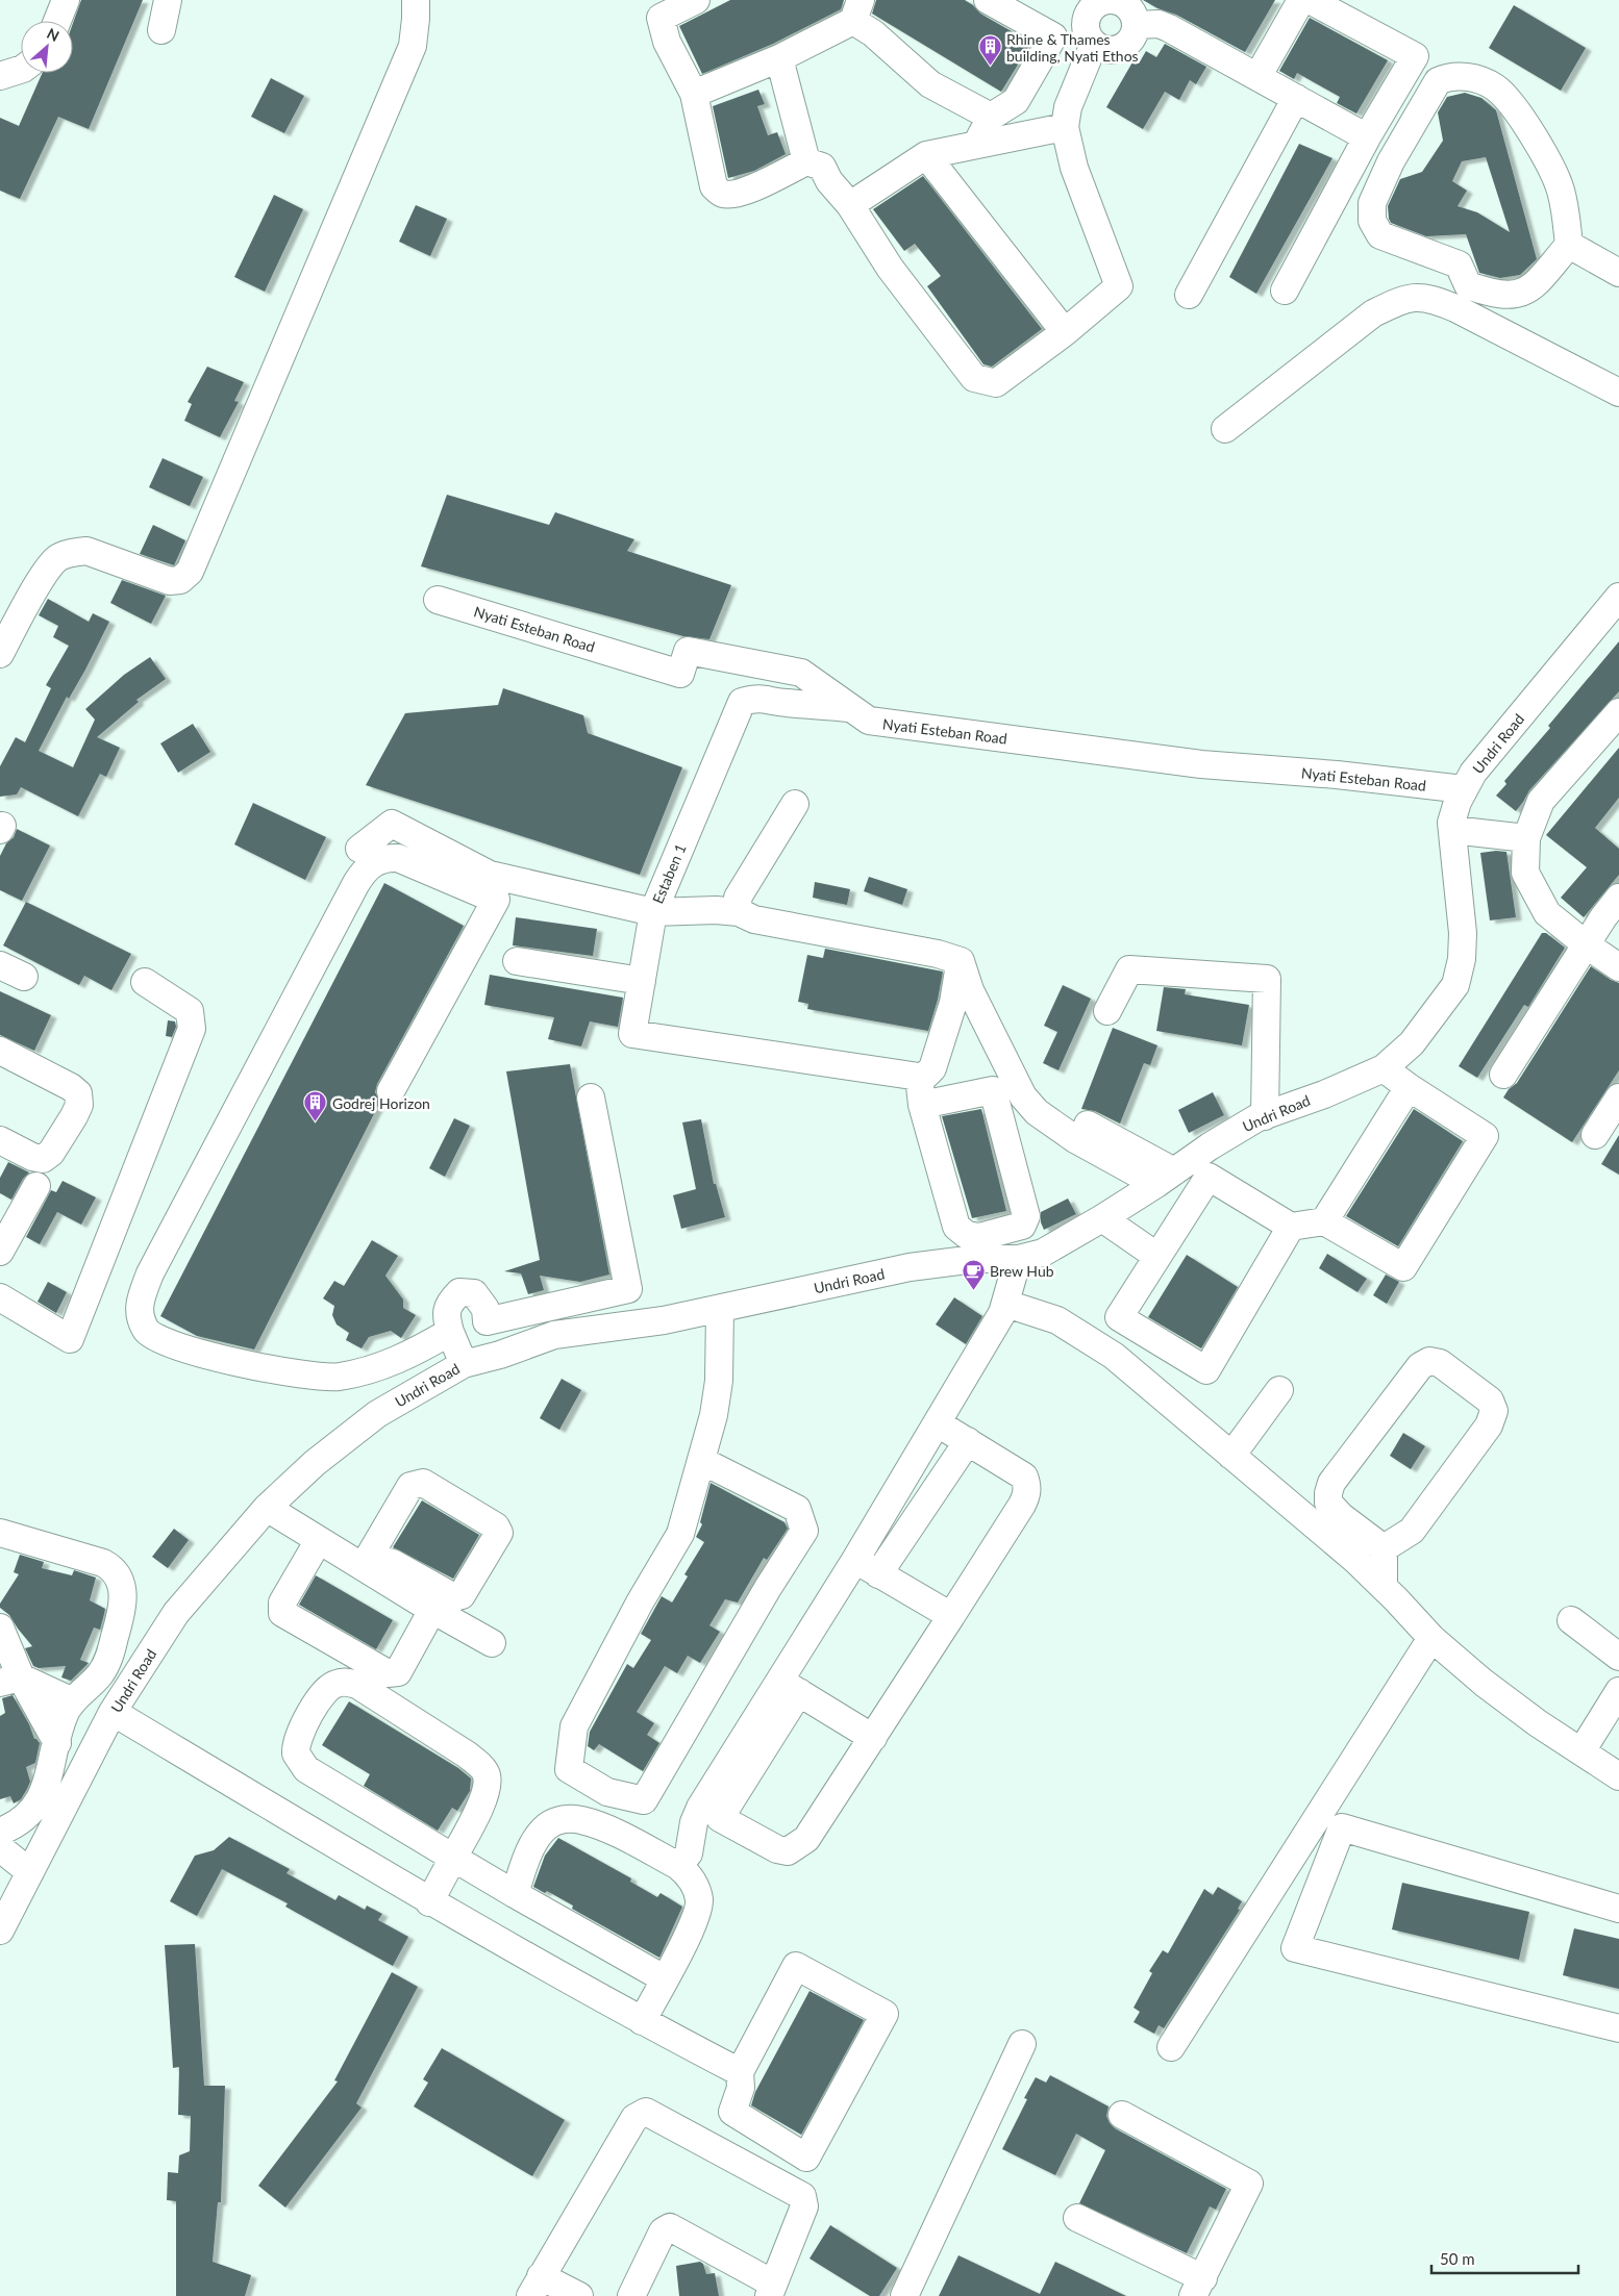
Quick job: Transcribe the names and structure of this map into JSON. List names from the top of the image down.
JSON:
{
  "streets": {
    "street": ["Nyati Esteban Road", "Undri Road", "Estaben 1"]
  },
  "crossings": [
    ["Nyati Esteban Road", "Undri Road"],
    ["Nyati Esteban Road", "Estaben 1"]
  ],
  "places": {
    "building": ["Rhine & Thames building, Nyati Ethos", "Godrej Horizon"],
    "cafe": ["Brew Hub"]
  },
  "scale_bar": "50 m",
  "north": "top right"
}
